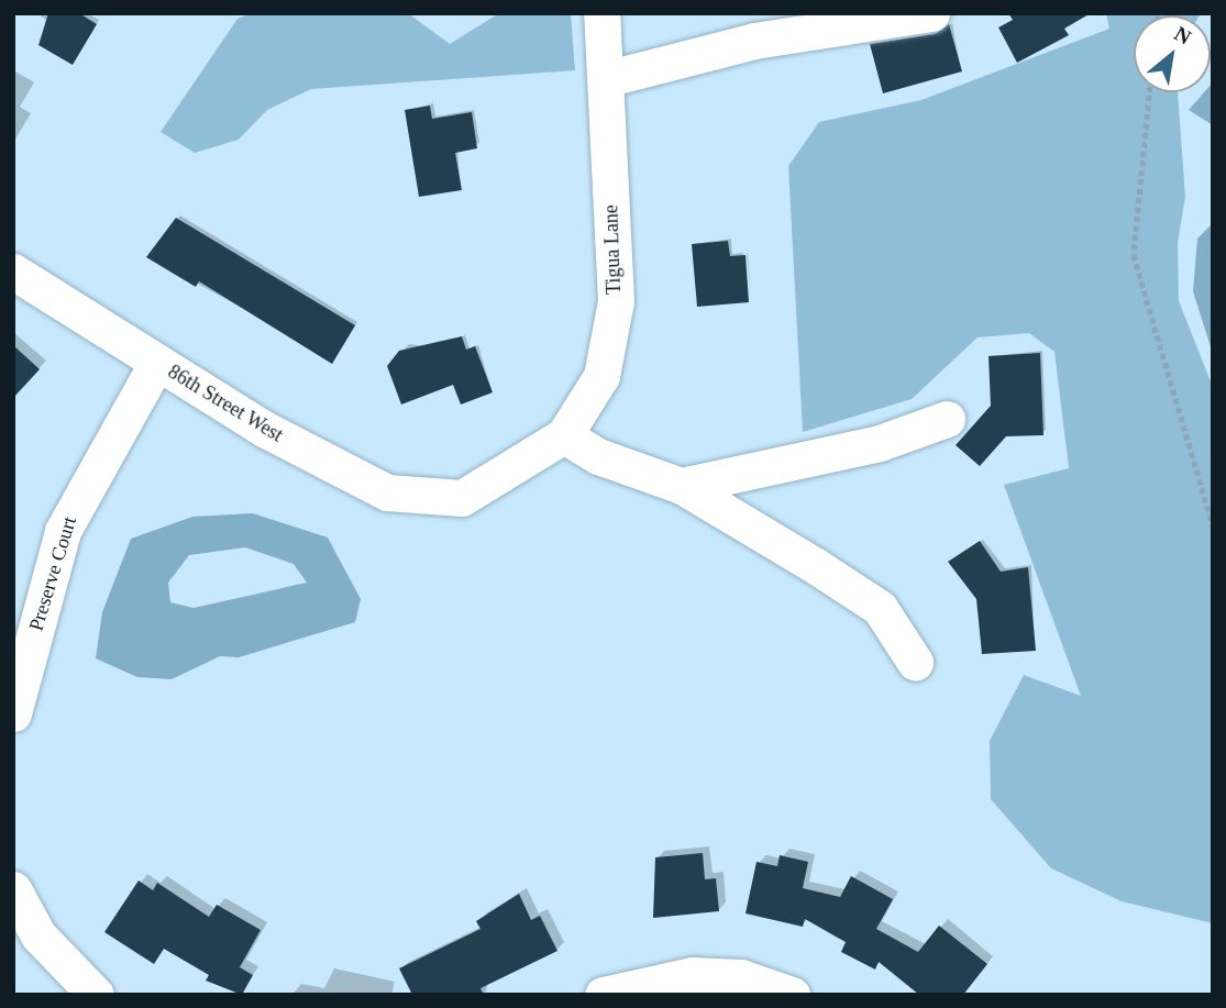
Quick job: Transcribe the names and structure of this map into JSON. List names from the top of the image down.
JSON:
{
  "streets": {
    "street": ["Tigua Lane", "86th Street West", "Preserve Court"]
  },
  "crossings": [
    ["Tigua Lane", "86th Street West"],
    ["86th Street West", "Preserve Court"]
  ],
  "north": "top right"
}
